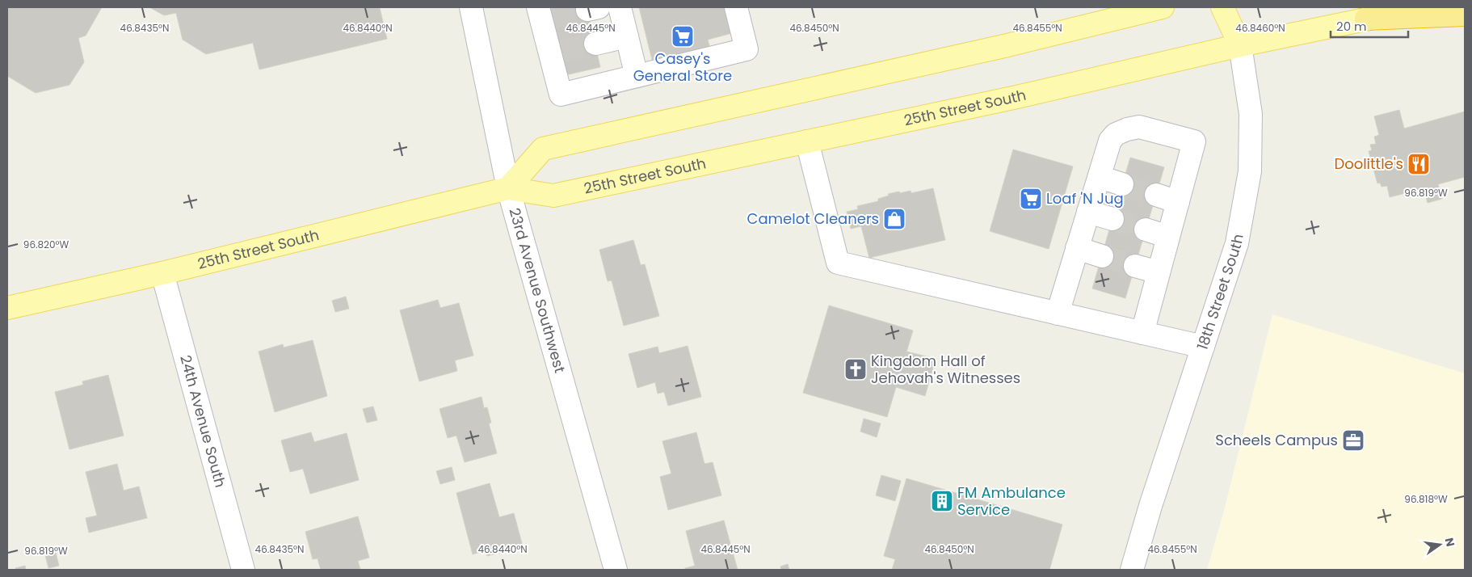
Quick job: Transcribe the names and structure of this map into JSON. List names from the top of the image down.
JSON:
{
  "streets": {
    "main road": ["25th Street South", "18th Street South"],
    "street": ["23rd Avenue Southwest", "24th Avenue South"]
  },
  "crossings": [
    ["25th Street South", "23rd Avenue Southwest"],
    ["25th Street South", "18th Street South"],
    ["25th Street South", "24th Avenue South"]
  ],
  "places": {
    "supermarket": ["Casey's General Store", "Loaf 'N Jug"],
    "restaurant": ["Doolittle's"],
    "shop": ["Camelot Cleaners"],
    "church": ["Kingdom Hall of Jehovah's Witnesses"],
    "office": ["Scheels Campus"],
    "building": ["FM Ambulance Service"]
  },
  "scale_bar": "20 m",
  "north": "right",
  "coordinates": [
    "46.8455°N",
    "46.8435°N",
    "46.8440°N",
    "46.8445°N",
    "46.8450°N",
    "46.8460°N",
    "96.819°W",
    "96.820°W",
    "96.818°W"
  ]
}
